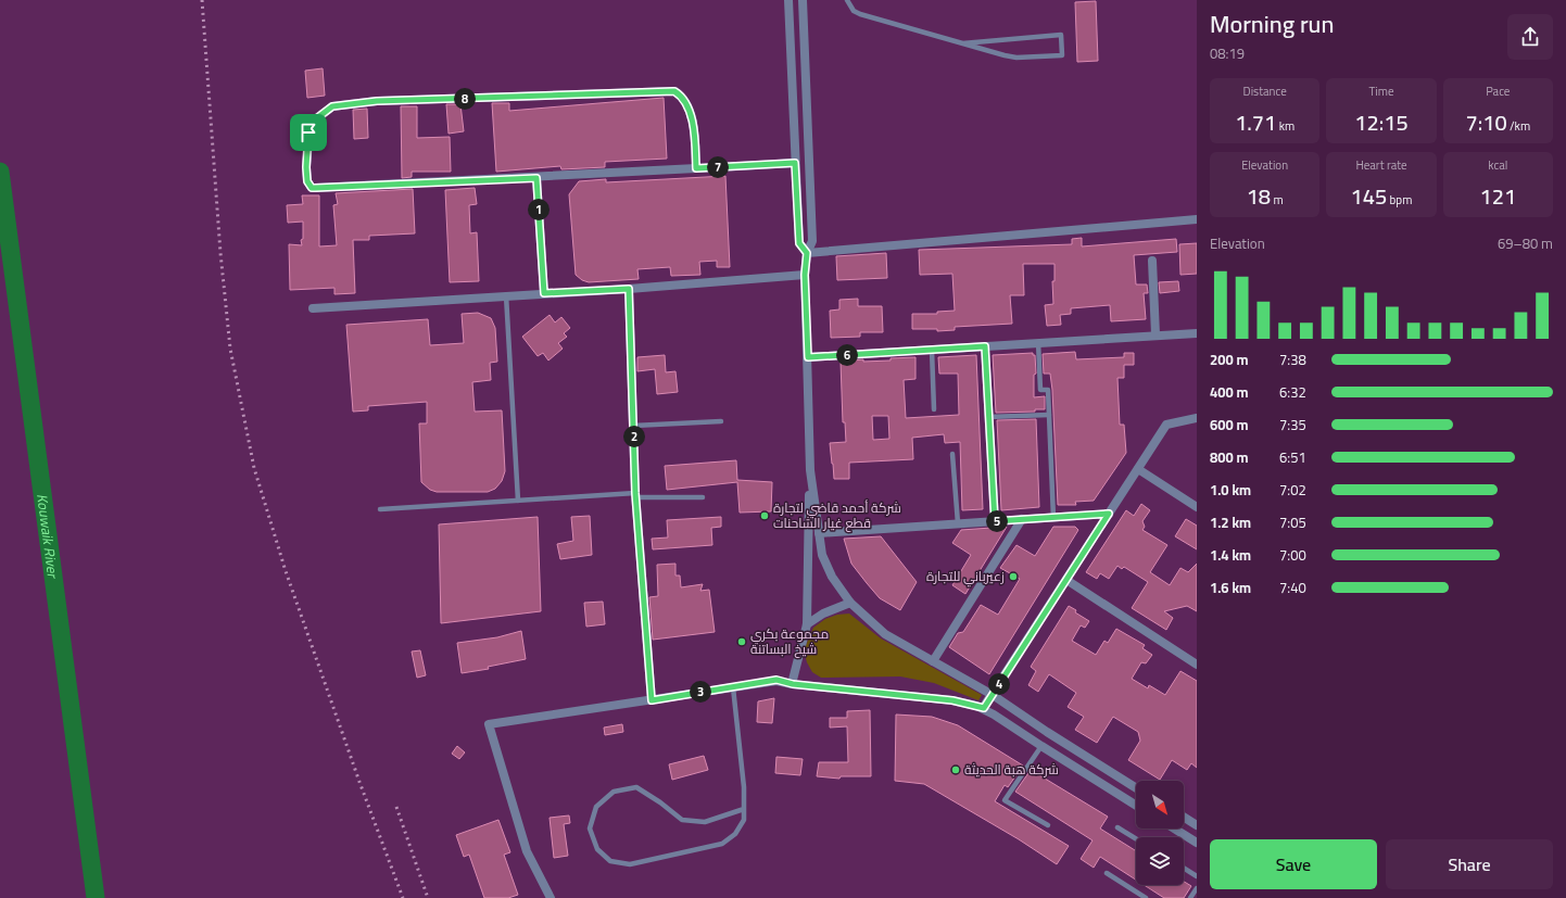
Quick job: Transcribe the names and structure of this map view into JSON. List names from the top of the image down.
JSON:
{
  "water": ["Kouwaik River"],
  "places": [
    "شركة أحمد قاضي لتجارة قطع غيار الشاحنات",
    "زعيرباني للتجارة",
    "مجموعة بكري شيخ البساتنة",
    "شركة هبة الحديثة"
  ],
  "north": "bottom right",
  "page": {
    "heading": ["Morning run", "08:19"],
    "stats": [
      ["Distance", "1.71 km"],
      ["Time", "12:15"],
      ["Pace", "7:10 /km"],
      ["Elevation", "18 m"],
      ["Heart rate", "145 bpm"],
      ["kcal", "121"]
    ],
    "pins": [
      "8",
      "7",
      "1",
      "6",
      "2",
      "5",
      "4",
      "3"
    ],
    "chart": ["Elevation", "69–80 m"],
    "list": [
      {
        "name": "200 m",
        "note": "7:38"
      },
      {
        "name": "400 m",
        "note": "6:32"
      },
      {
        "name": "600 m",
        "note": "7:35"
      },
      {
        "name": "800 m",
        "note": "6:51"
      },
      {
        "name": "1.0 km",
        "note": "7:02"
      },
      {
        "name": "1.2 km",
        "note": "7:05"
      },
      {
        "name": "1.4 km",
        "note": "7:00"
      },
      {
        "name": "1.6 km",
        "note": "7:40"
      }
    ],
    "buttons": ["Save", "Share"]
  }
}
